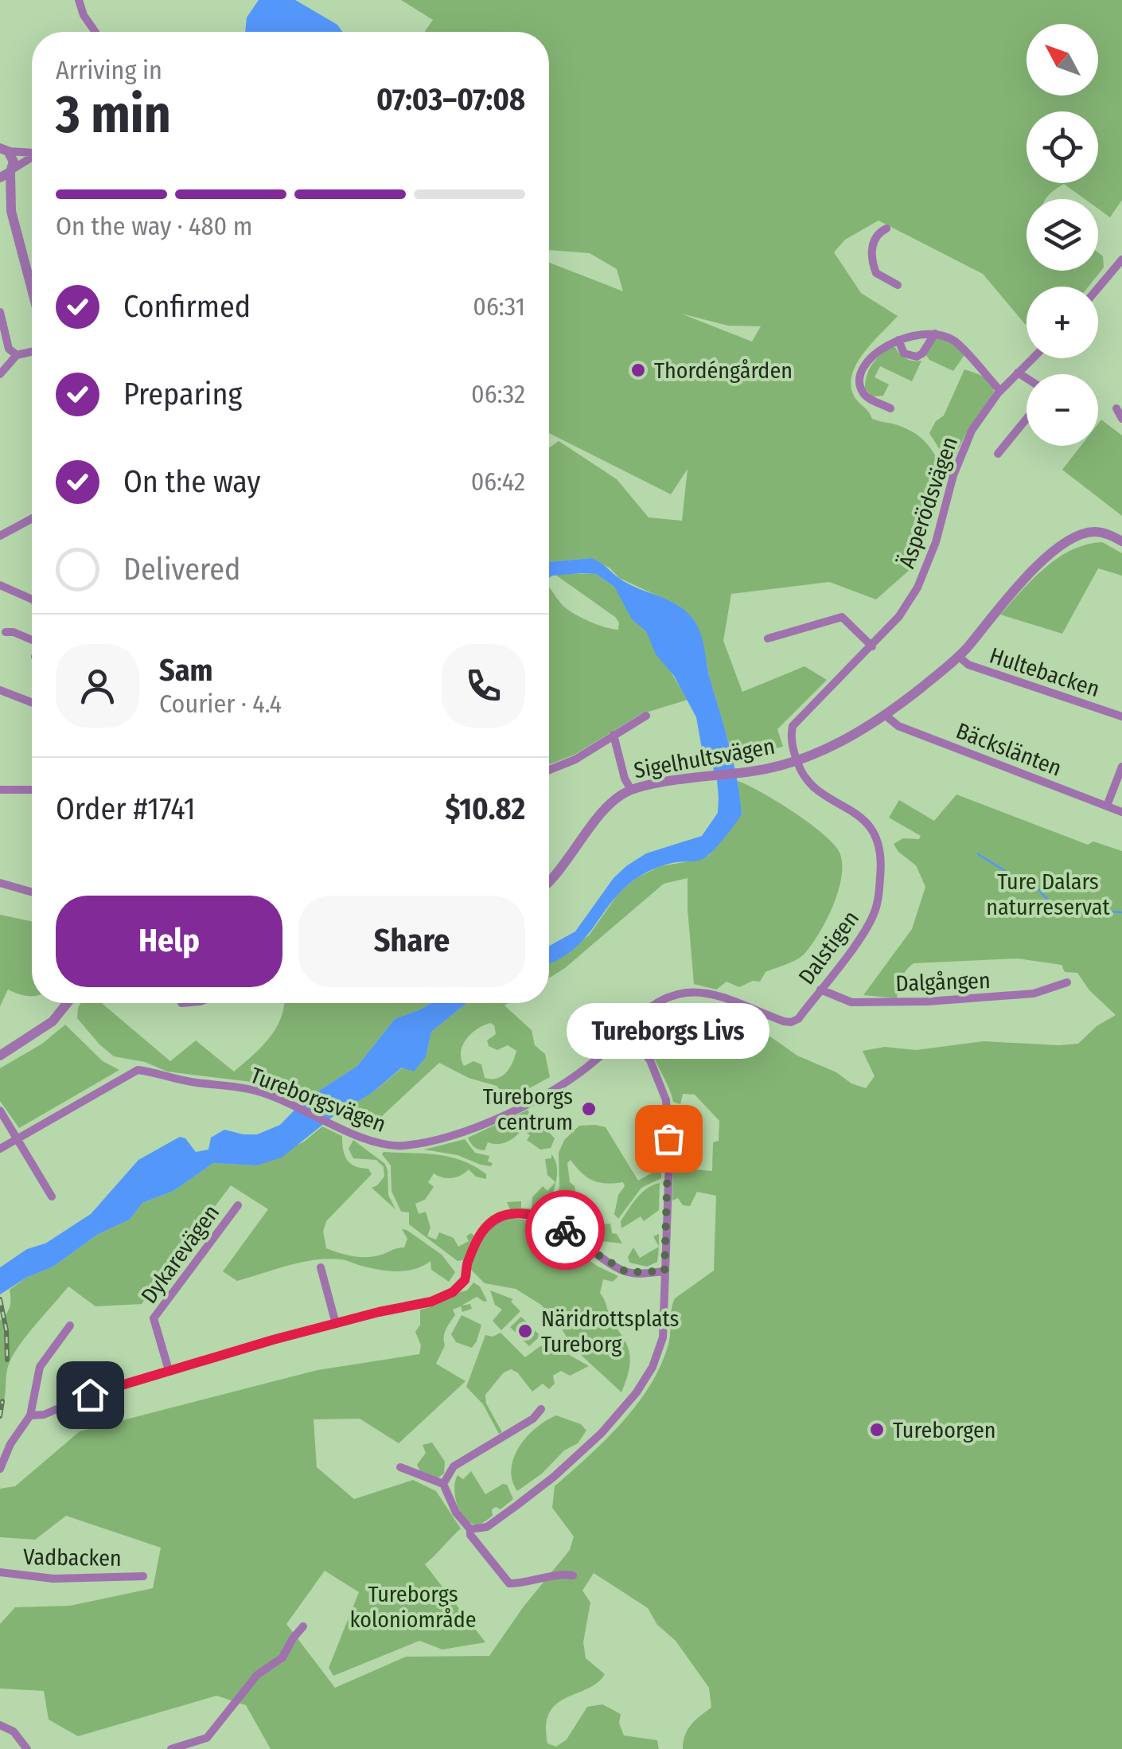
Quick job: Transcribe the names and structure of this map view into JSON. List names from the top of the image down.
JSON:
{
  "streets": {
    "street": [
      "Äsperödsvägen",
      "Hultebacken",
      "Bäckslänten",
      "Sigelhultsvägen",
      "Dalstigen",
      "Dalgången",
      "Tureborgsvägen",
      "Dykarevägen",
      "Vadbacken"
    ]
  },
  "crossings": [
    ["Äsperödsvägen", "Sigelhultsvägen"],
    ["Äsperödsvägen", "Dalstigen"],
    ["Hultebacken", "Sigelhultsvägen"],
    ["Bäckslänten", "Sigelhultsvägen"],
    ["Dalstigen", "Dalgången"],
    ["Dalstigen", "Tureborgsvägen"]
  ],
  "parks": ["Ture Dalars naturreservat", "Tureborgs koloniområde"],
  "places": [
    "Thordéngården",
    "Tureborgs centrum",
    "Tureborgs Livs",
    "Näridrottsplats Tureborg",
    "Tureborgen"
  ],
  "north": "top left",
  "page": {
    "map_buttons": ["+", "−"],
    "heading": ["3 min", "Arriving in", "07:03–07:08"],
    "panel": [
      "Sam",
      "Courier · 4.4",
      "Order #1741",
      "$10.82"
    ],
    "bar": "On the way · 480 m",
    "list": [
      ["Confirmed", "06:31"],
      ["Preparing", "06:32"],
      ["On the way", "06:42"],
      "Delivered"
    ],
    "buttons": ["Help", "Share"],
    "bubble": "Tureborgs Livs"
  }
}
